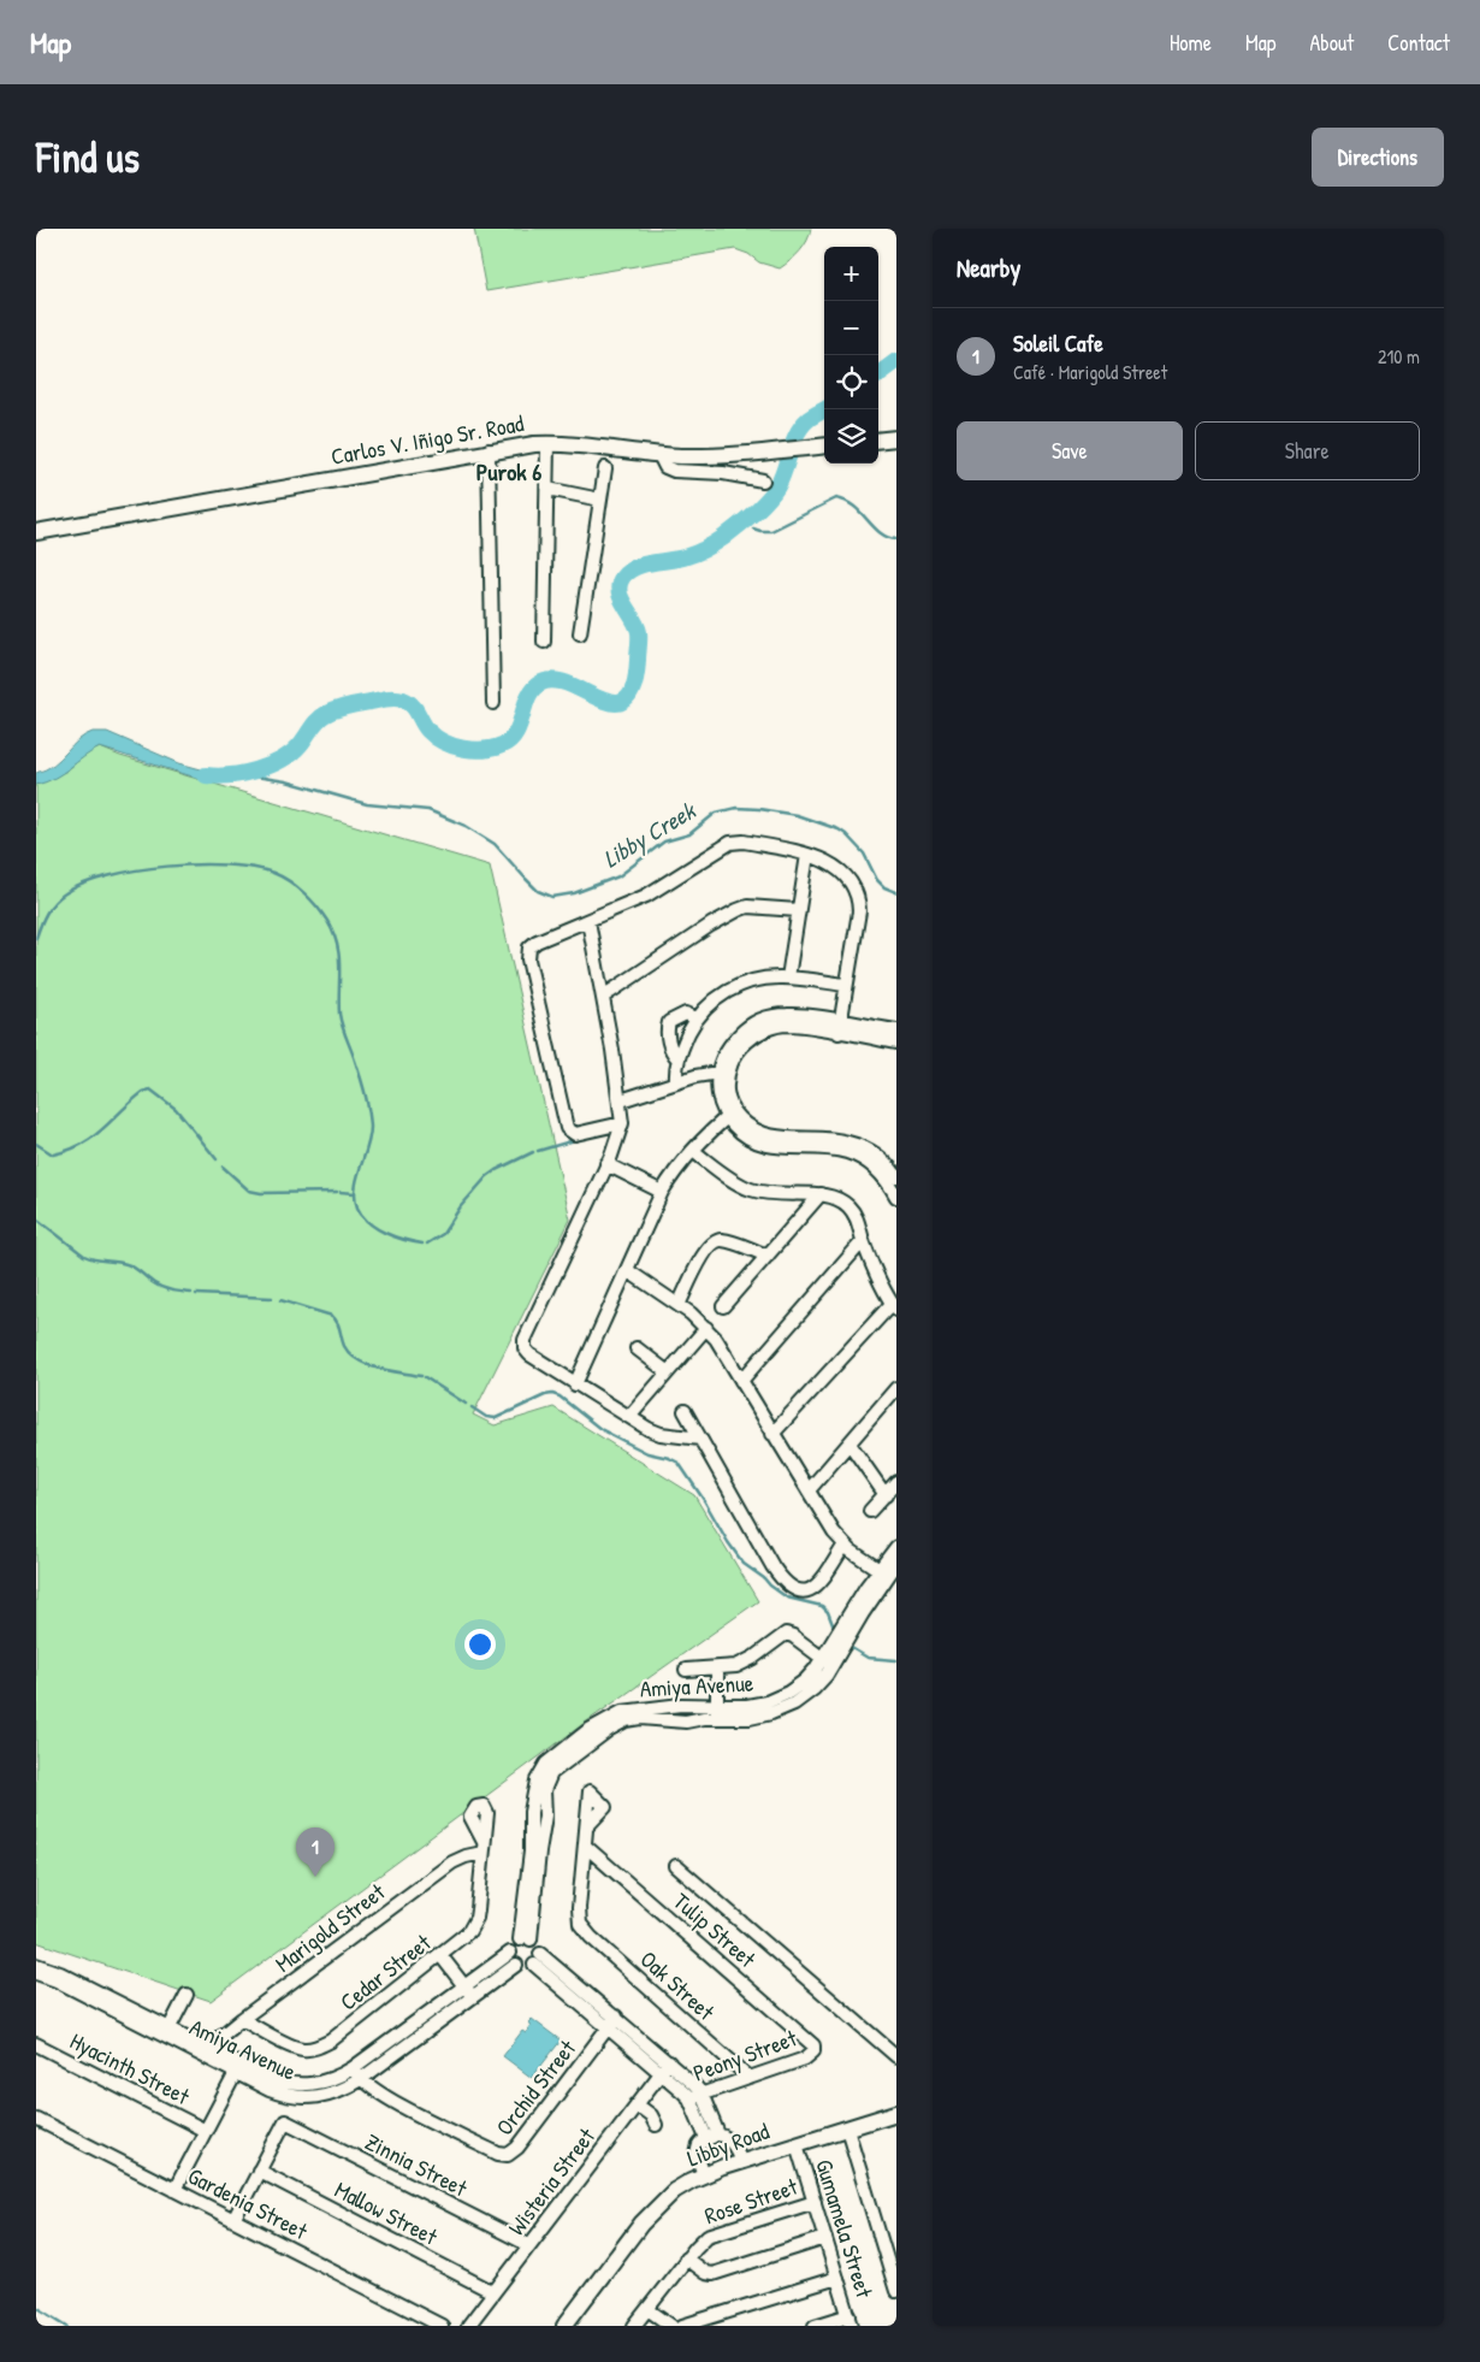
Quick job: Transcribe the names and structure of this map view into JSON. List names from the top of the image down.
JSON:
{
  "streets": {
    "main road": ["Carlos V. Iñigo Sr. Road", "Libby Road"],
    "street": [
      "Amiya Avenue",
      "Marigold Street",
      "Tulip Street",
      "Cedar Street",
      "Oak Street",
      "Peony Street",
      "Hyacinth Street",
      "Orchid Street",
      "Zinnia Street",
      "Wisteria Street",
      "Rose Street",
      "Gardenia Street",
      "Mallow Street",
      "Gumamela Street"
    ]
  },
  "crossings": [
    ["Amiya Avenue", "Marigold Street"],
    ["Amiya Avenue", "Orchid Street"],
    ["Marigold Street", "Cedar Street"],
    ["Tulip Street", "Oak Street"],
    ["Tulip Street", "Peony Street"],
    ["Oak Street", "Peony Street"],
    ["Libby Road", "Gumamela Street"],
    ["Zinnia Street", "Wisteria Street"],
    ["Zinnia Street", "Mallow Street"],
    ["Wisteria Street", "Mallow Street"],
    ["Rose Street", "Gumamela Street"]
  ],
  "districts": ["Purok 6"],
  "water": ["Libby Creek"],
  "page": {
    "header": "Map",
    "nav": [
      "Home",
      "Map",
      "About",
      "Contact"
    ],
    "buttons": [
      "Directions",
      ["Save", "Share"]
    ],
    "title": "Find us",
    "heading": "Nearby",
    "map_buttons": ["+", "−"],
    "list": [
      {
        "mark": "1",
        "name": "Soleil Cafe",
        "note": "Café · Marigold Street",
        "value": "210 m"
      }
    ],
    "pins": "1"
  }
}
